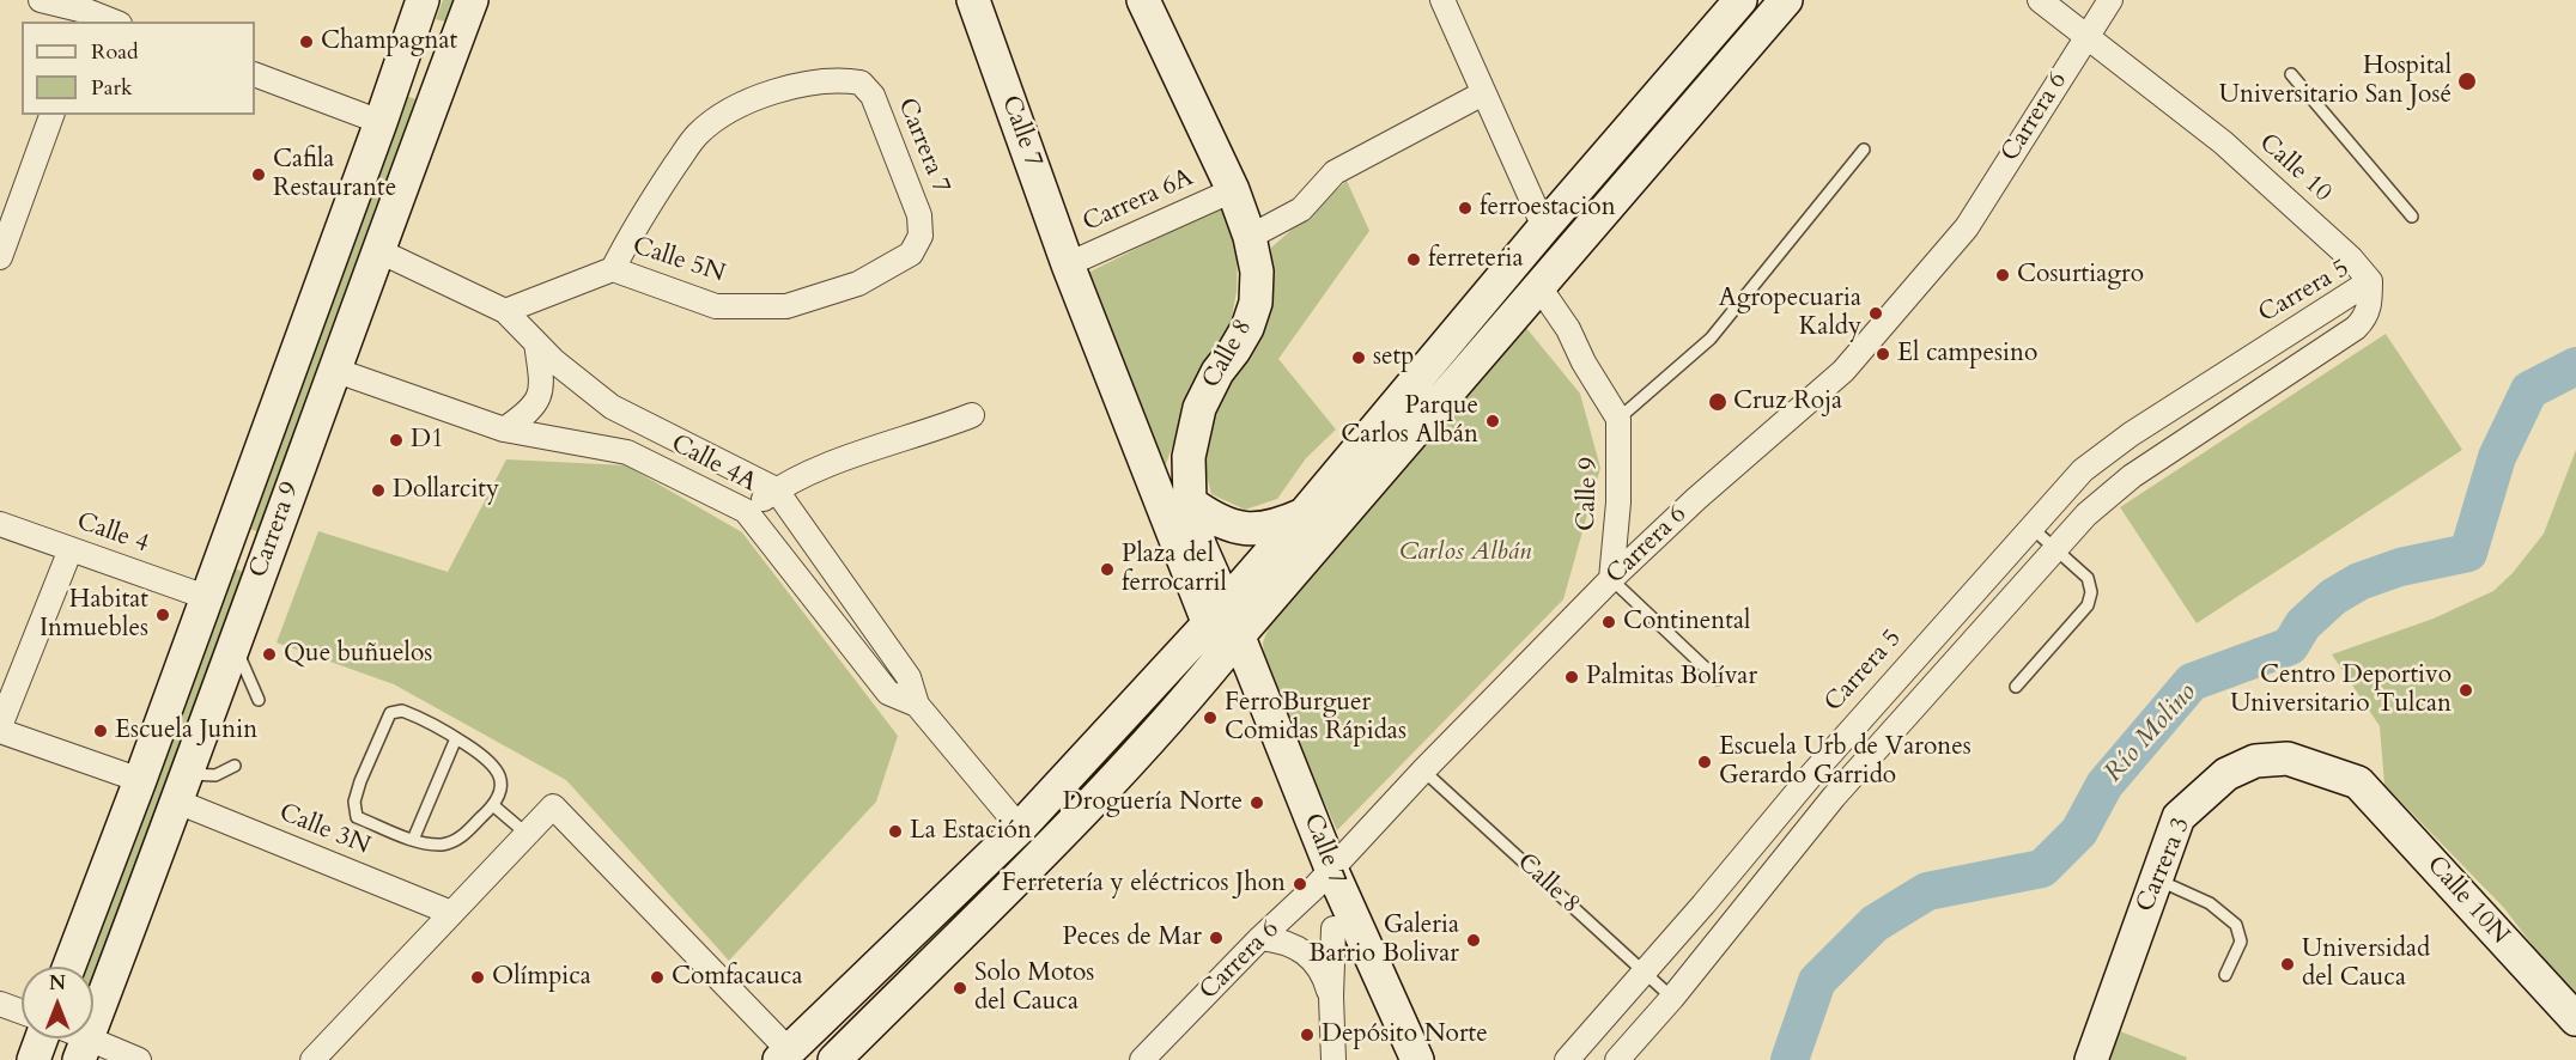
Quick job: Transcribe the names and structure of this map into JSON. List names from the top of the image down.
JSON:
{
  "streets": {
    "main road": [
      "Calle 7",
      "Calle 8",
      "Carrera 9",
      "Carrera 3",
      "Calle 10N"
    ],
    "street": [
      "Carrera 6",
      "Carrera 7",
      "Calle 10",
      "Carrera 6A",
      "Calle 5N",
      "Carrera 5",
      "Calle 4A",
      "Calle 9",
      "Calle 4",
      "Calle 3N"
    ]
  },
  "crossings": [
    ["Carrera 6", "Calle 7"],
    ["Carrera 6", "Calle 10"],
    ["Carrera 6", "Calle 8"],
    ["Carrera 6", "Calle 9"],
    ["Calle 7", "Carrera 6A"],
    ["Calle 7", "Calle 8"],
    ["Carrera 7", "Calle 5N"],
    ["Calle 10", "Carrera 5"],
    ["Carrera 6A", "Calle 8"],
    ["Carrera 5", "Calle 8"],
    ["Calle 4A", "Carrera 9"],
    ["Carrera 9", "Calle 4"],
    ["Carrera 9", "Calle 3N"],
    ["Carrera 3", "Calle 10N"]
  ],
  "water": ["Río Molino"],
  "parks": ["Carlos Albán"],
  "places": [
    "Champagnat",
    "Hospital Universitario San José",
    "Cafila Restaurante",
    "ferroestacion",
    "ferreteria",
    "Cosurtiagro",
    "Agropecuaria Kaldy",
    "El campesino",
    "setp",
    "Cruz Roja",
    "Parque Carlos Albán",
    "D1",
    "Dollarcity",
    "Plaza del ferrocarril",
    "Habitat Inmuebles",
    "Continental",
    "Que buñuelos",
    "Palmitas Bolívar",
    "Centro Deportivo Universitario Tulcan",
    "FerroBurguer Comidas Rápidas",
    "Escuela Junin",
    "Escuela Urb de Varones Gerardo Garrido",
    "Droguería Norte",
    "La Estación",
    "Ferretería y eléctricos Jhon",
    "Peces de Mar",
    "Galeria Barrio Bolivar",
    "Universidad del Cauca",
    "Olímpica",
    "Comfacauca",
    "Solo Motos del Cauca",
    "Depósito Norte"
  ],
  "legend": ["Road", "Park"],
  "north": "top"
}
